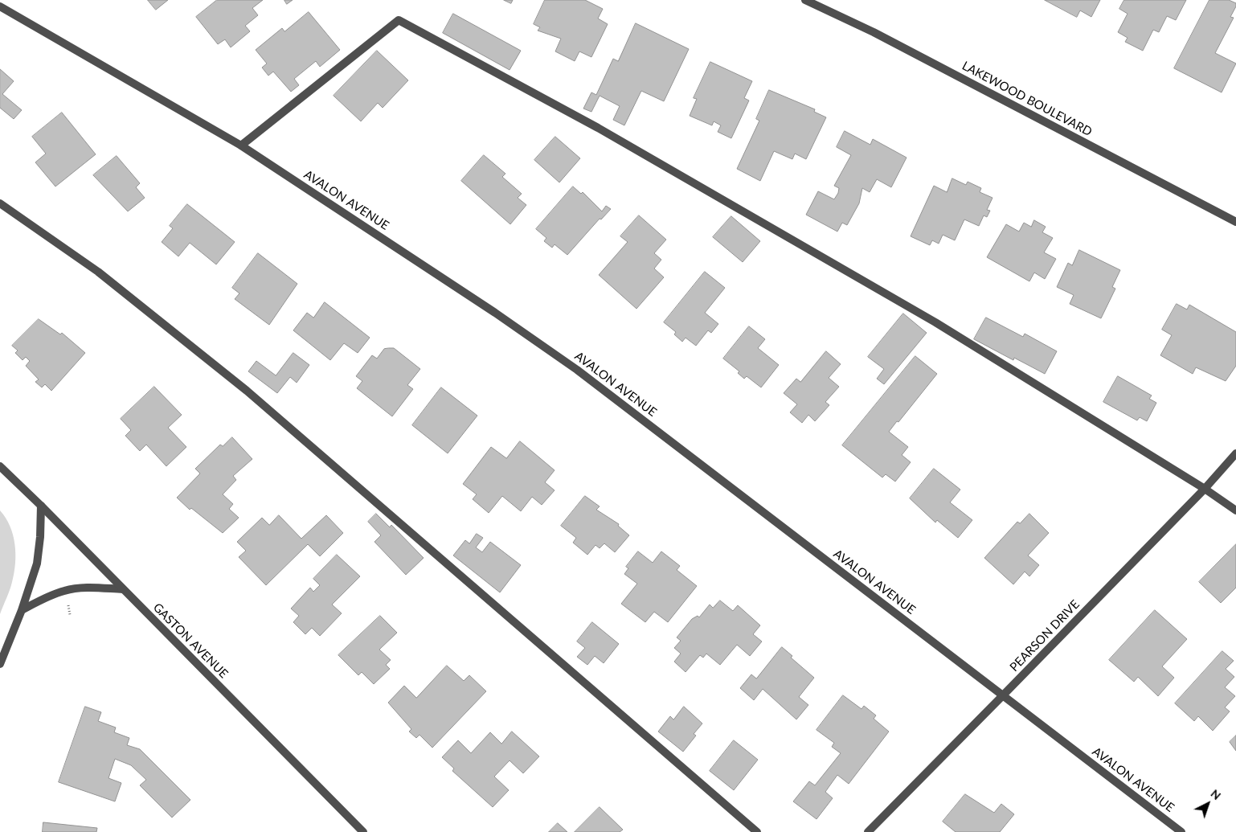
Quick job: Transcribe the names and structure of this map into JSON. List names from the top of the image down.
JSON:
{
  "streets": {
    "street": [
      "LAKEWOOD BOULEVARD",
      "AVALON AVENUE",
      "PEARSON DRIVE",
      "GASTON AVENUE"
    ]
  },
  "crossings": [
    ["AVALON AVENUE", "PEARSON DRIVE"]
  ],
  "north": "top right"
}
